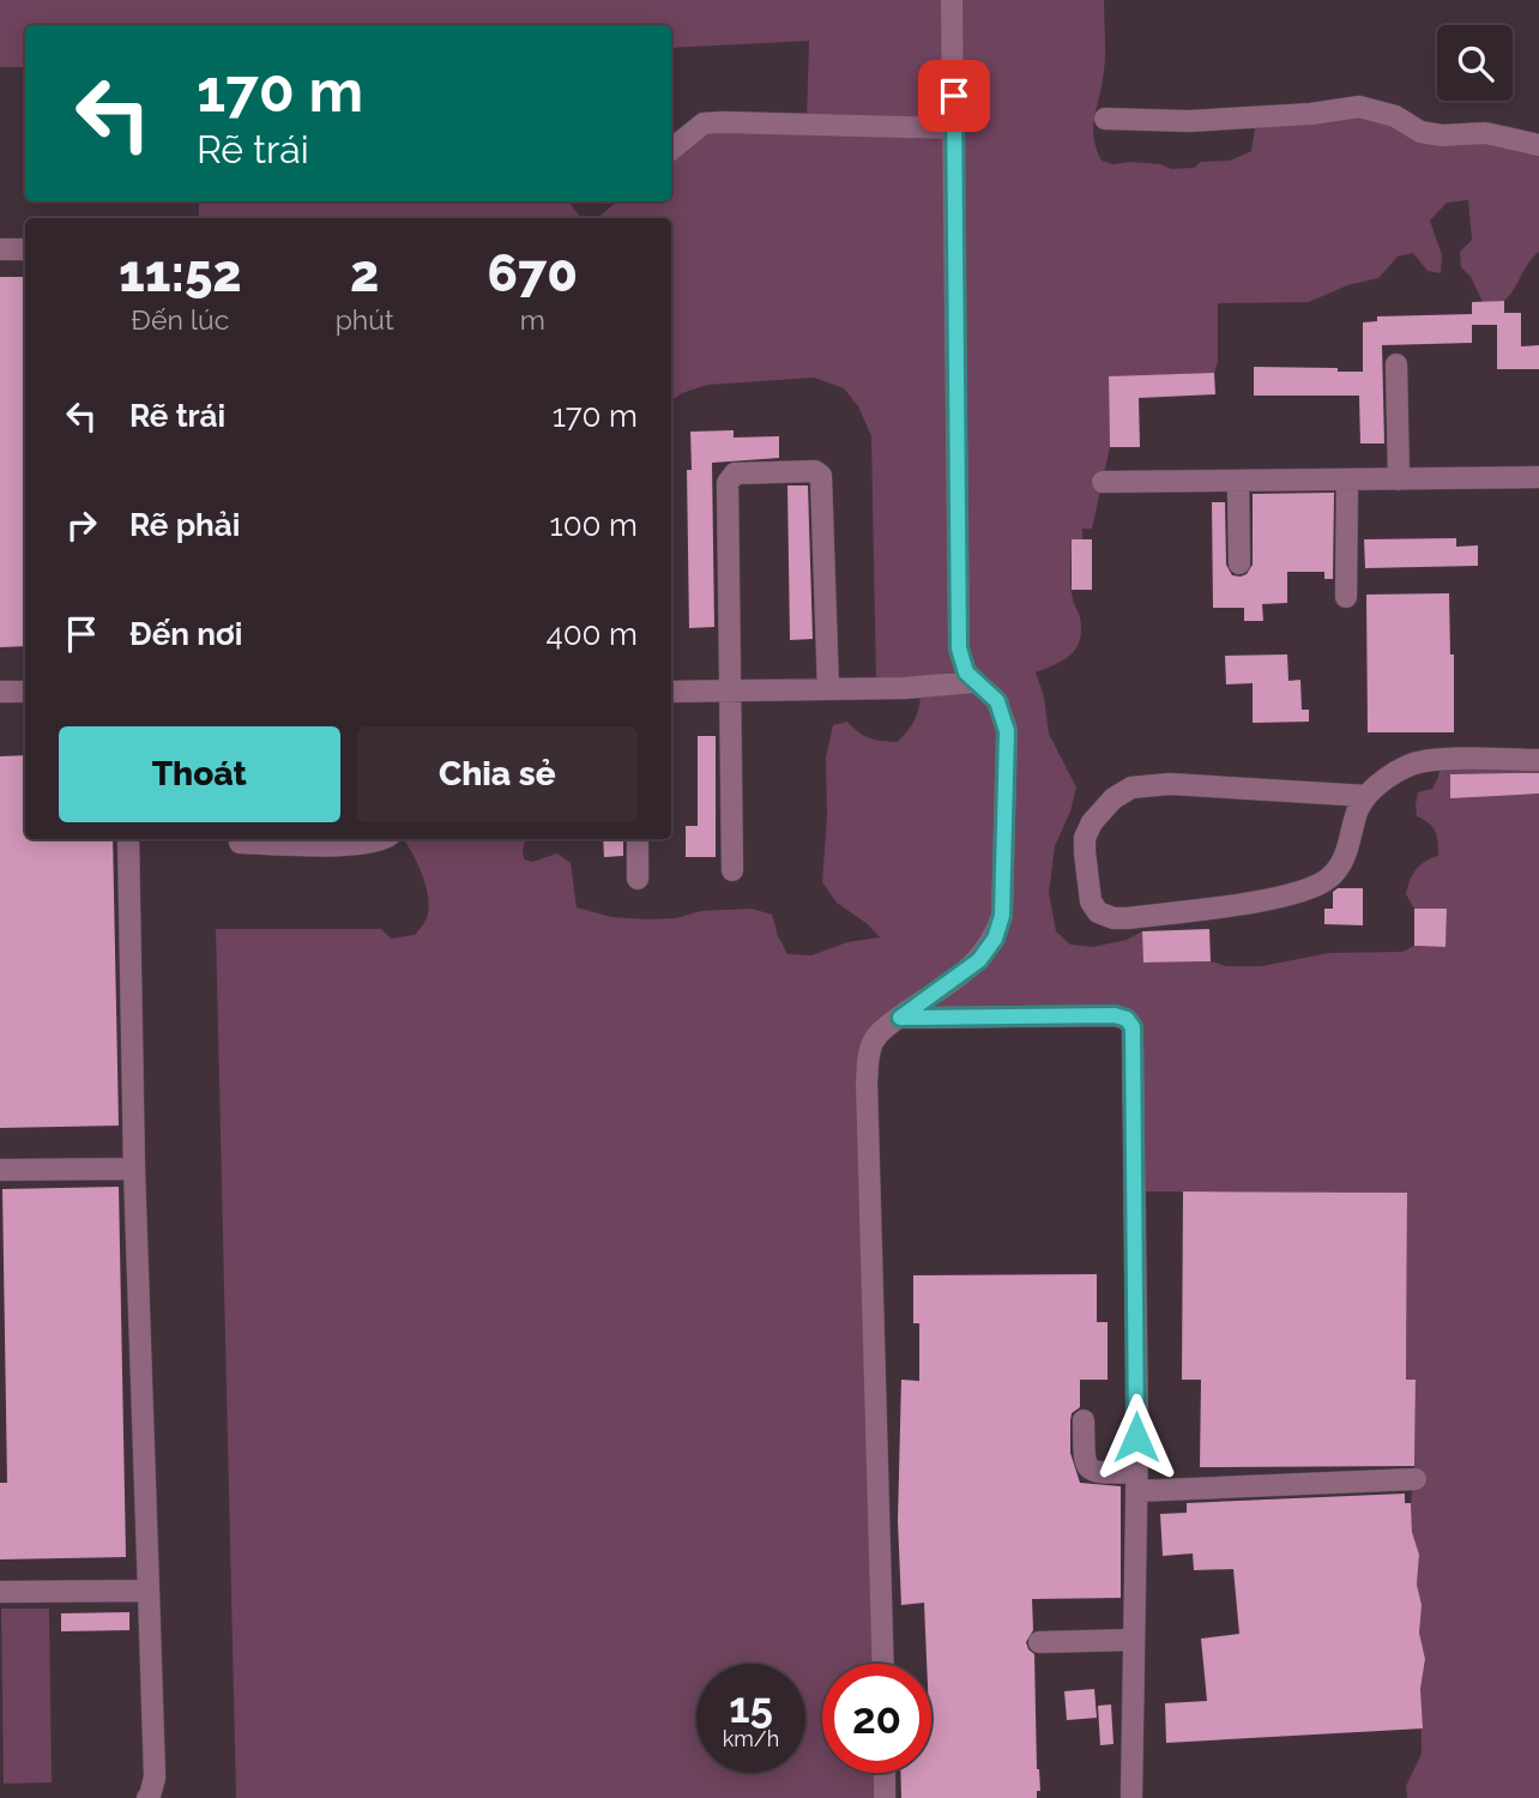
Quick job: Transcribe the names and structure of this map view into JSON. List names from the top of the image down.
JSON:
{
  "page": {
    "turn": ["170 m", "Rẽ trái"],
    "eta": [
      "11:52",
      "Đến lúc",
      "2",
      "phút",
      "670",
      "m"
    ],
    "list": [
      {
        "name": "Rẽ trái",
        "value": "170 m"
      },
      {
        "name": "Rẽ phải",
        "value": "100 m"
      },
      {
        "name": "Đến nơi",
        "value": "400 m"
      }
    ],
    "buttons": ["Thoát", "Chia sẻ"],
    "speed": "15 km/h",
    "limit": "20"
  }
}
